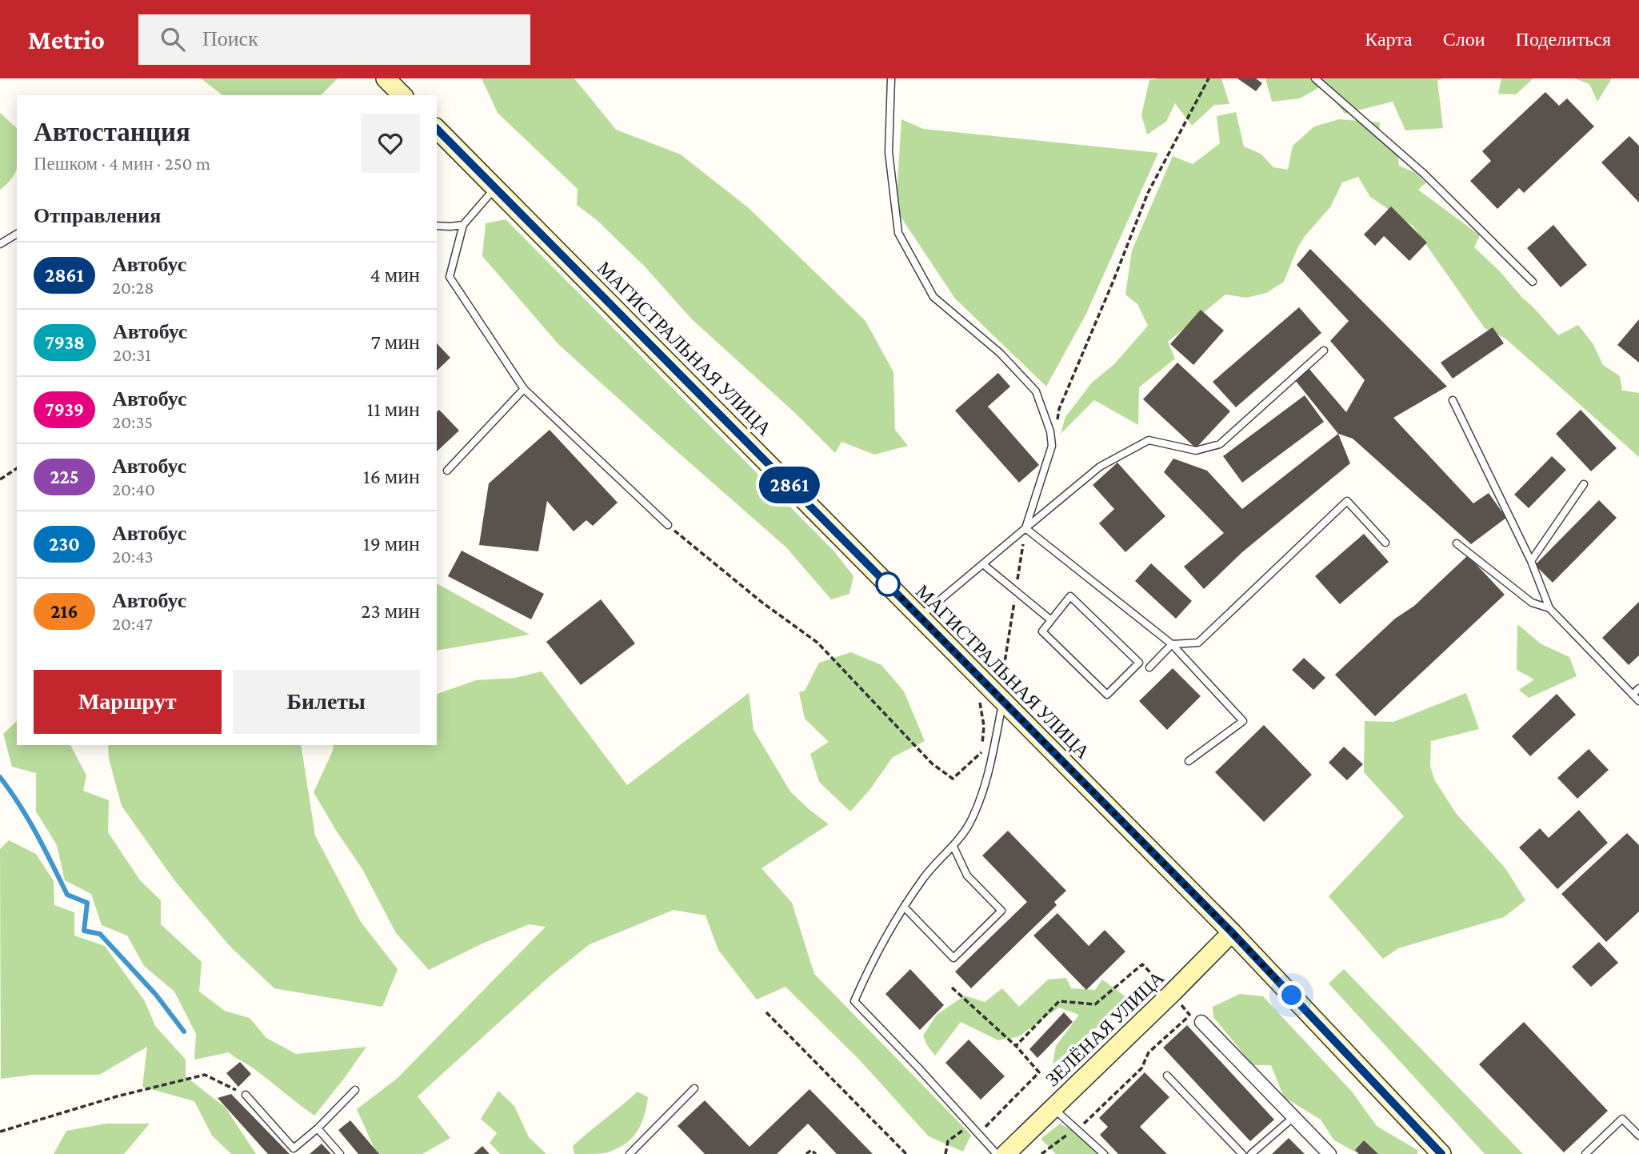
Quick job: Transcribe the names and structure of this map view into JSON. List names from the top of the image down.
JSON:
{
  "streets": {
    "main road": ["МАГИСТРАЛЬНАЯ УЛИЦА", "ЗЕЛЁНАЯ УЛИЦА"]
  },
  "crossings": [
    ["МАГИСТРАЛЬНАЯ УЛИЦА", "ЗЕЛЁНАЯ УЛИЦА"]
  ],
  "lines": ["bus line 2861"],
  "page": {
    "header": "Metrio",
    "search": "Поиск",
    "nav": ["Карта", "Слои", "Поделиться"],
    "on_map": "2861",
    "heading": [
      ["Автостанция", "Пешком · 4 мин · 250 m"],
      "Отправления"
    ],
    "list": [
      {
        "mark": "2861",
        "name": "Автобус",
        "note": "20:28",
        "value": "4 мин"
      },
      {
        "mark": "7938",
        "name": "Автобус",
        "note": "20:31",
        "value": "7 мин"
      },
      {
        "mark": "7939",
        "name": "Автобус",
        "note": "20:35",
        "value": "11 мин"
      },
      {
        "mark": "225",
        "name": "Автобус",
        "note": "20:40",
        "value": "16 мин"
      },
      {
        "mark": "230",
        "name": "Автобус",
        "note": "20:43",
        "value": "19 мин"
      },
      {
        "mark": "216",
        "name": "Автобус",
        "note": "20:47",
        "value": "23 мин"
      }
    ],
    "buttons": ["Маршрут", "Билеты"]
  }
}
